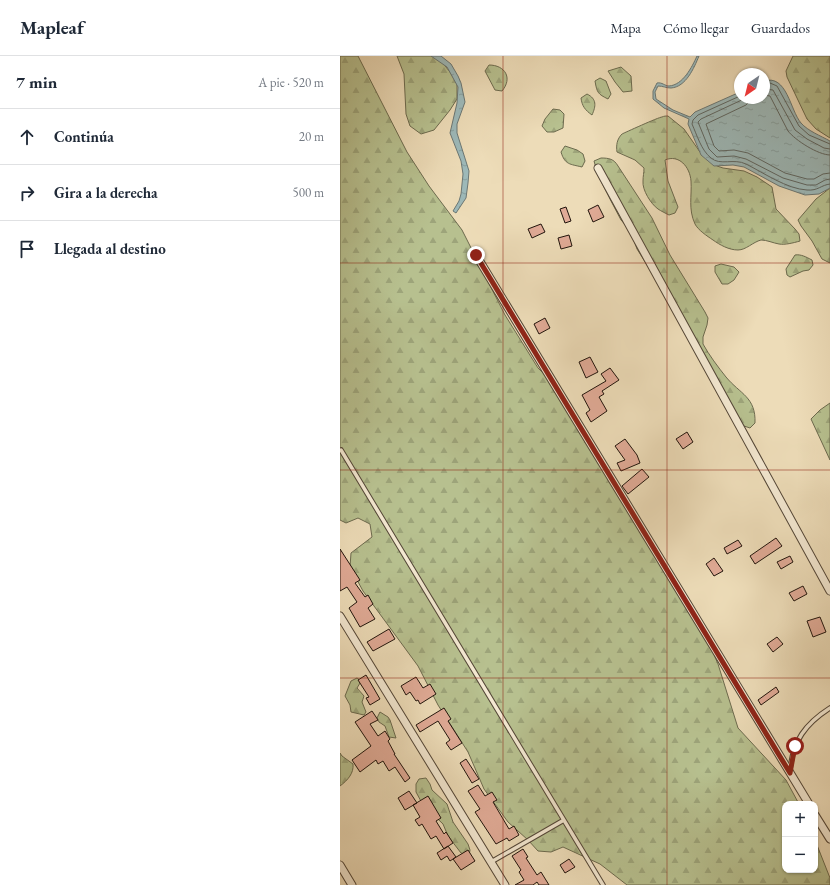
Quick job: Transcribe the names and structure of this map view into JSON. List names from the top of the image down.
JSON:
{
  "north": "bottom left",
  "page": {
    "header": "Mapleaf",
    "nav": ["Mapa", "Cómo llegar", "Guardados"],
    "heading": ["7 min", "A pie · 520 m"],
    "list": [
      ["Continúa", "20 m"],
      ["Gira a la derecha", "500 m"],
      "Llegada al destino"
    ],
    "map_buttons": ["+", "−"]
  }
}
